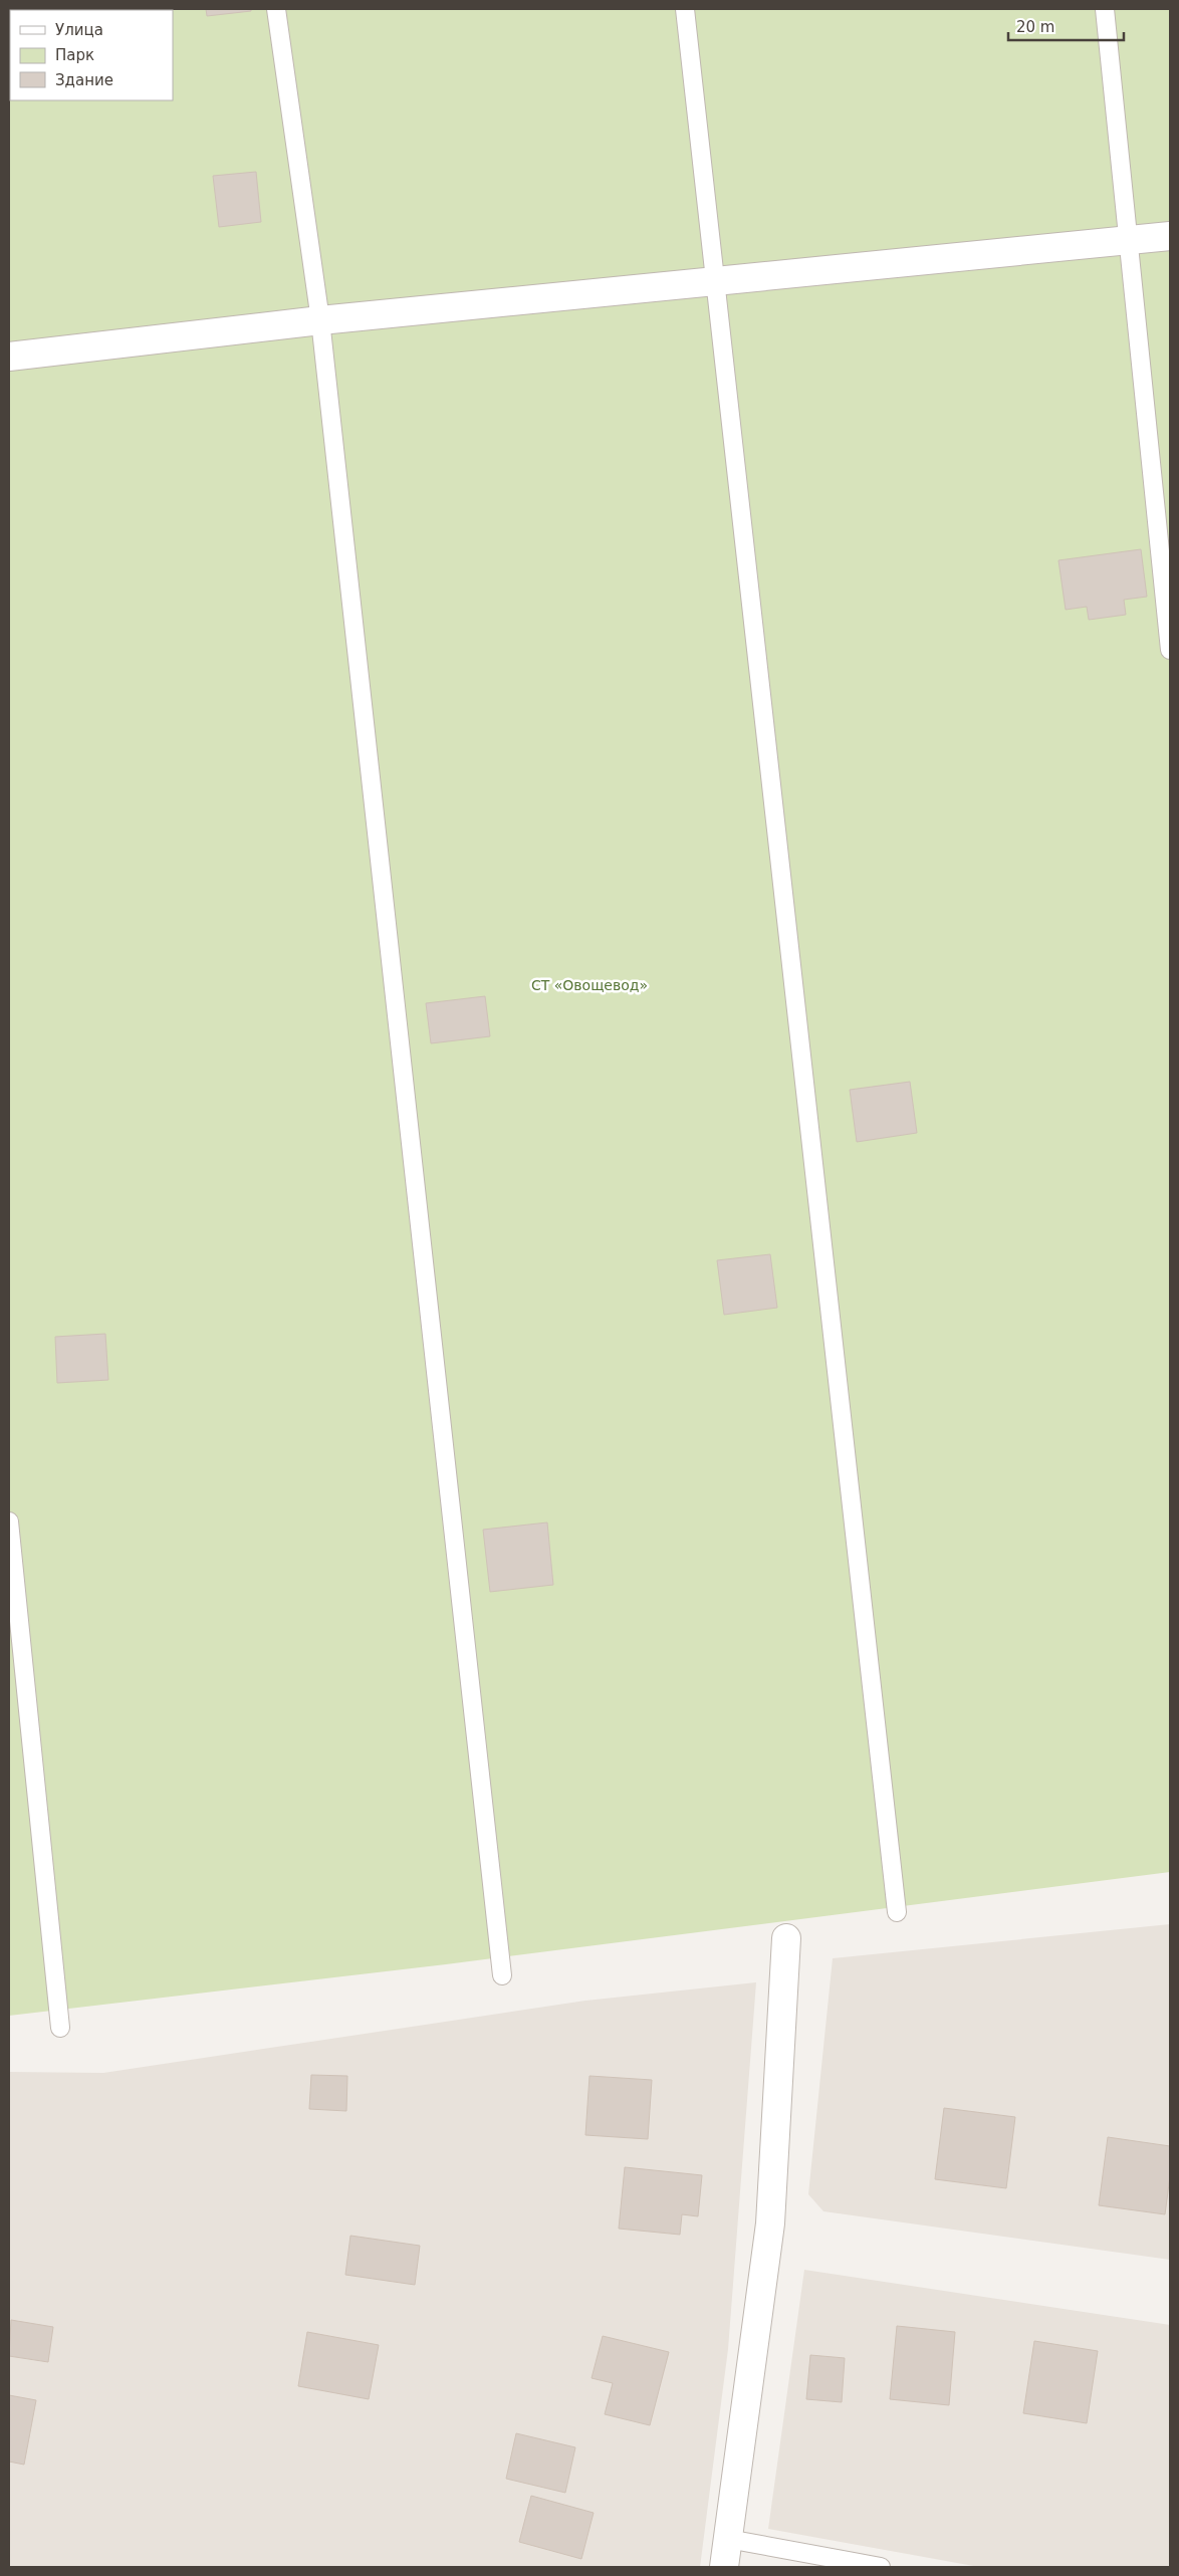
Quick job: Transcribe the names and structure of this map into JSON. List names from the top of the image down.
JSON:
{
  "parks": ["СТ «Овощевод»"],
  "legend": ["Улица", "Парк", "Здание"],
  "scale_bar": "20 m"
}
